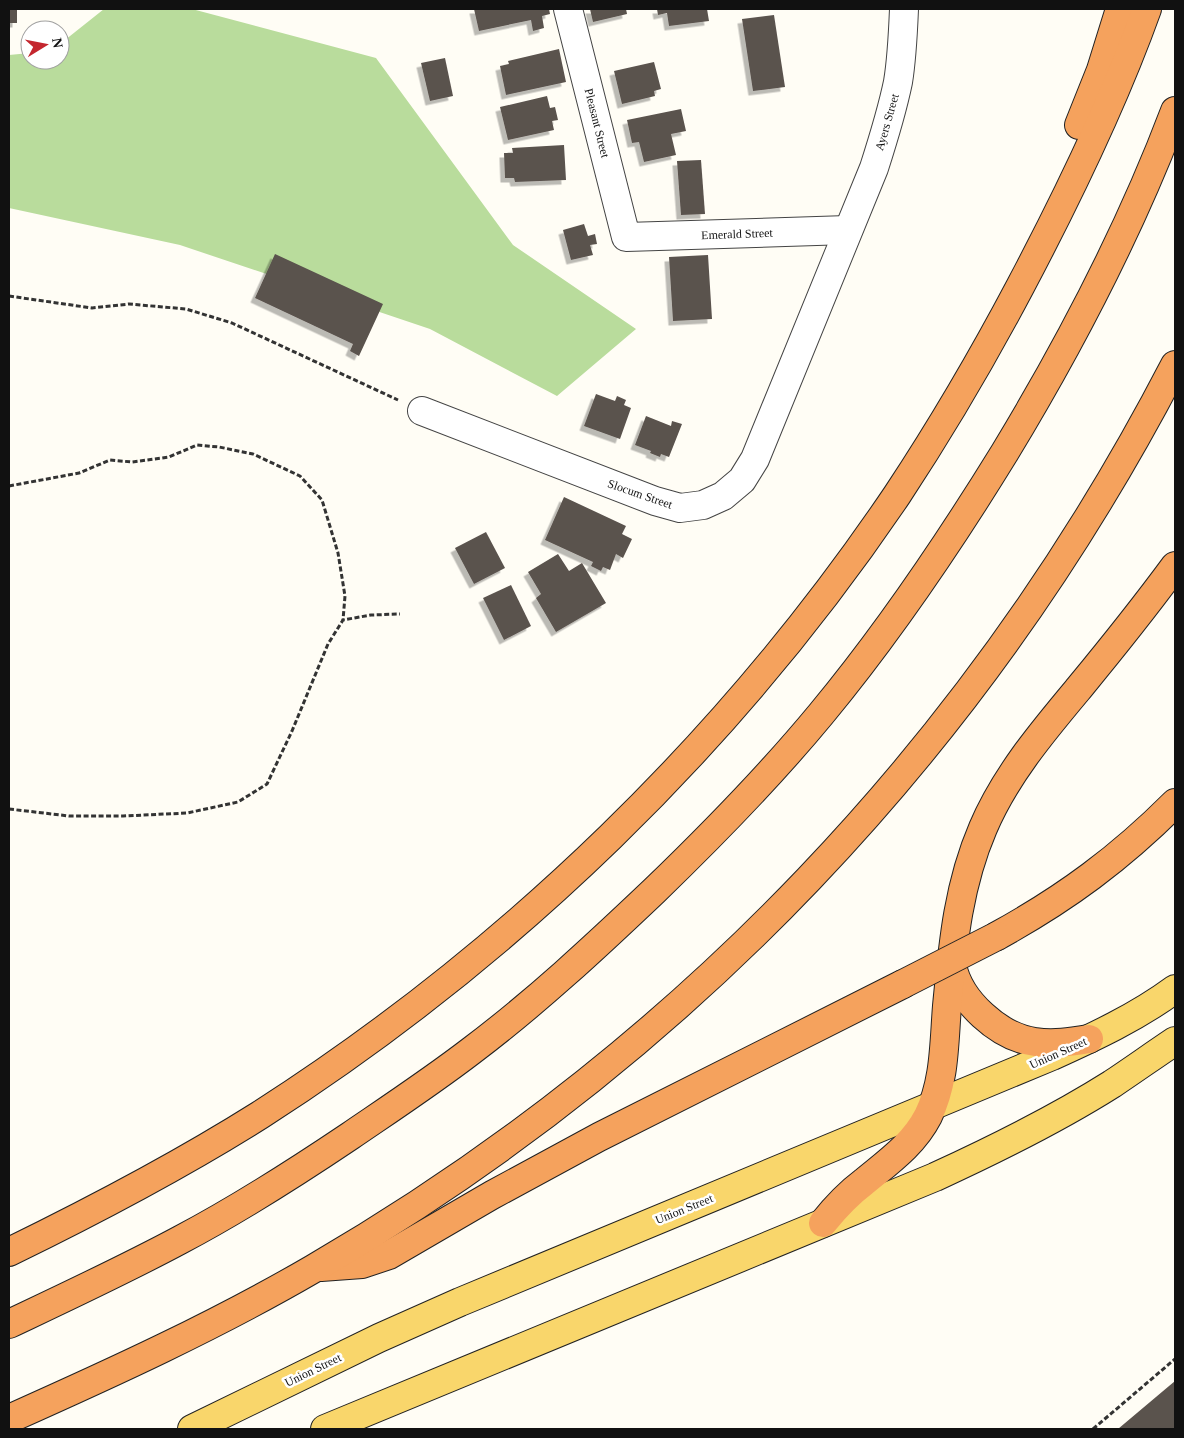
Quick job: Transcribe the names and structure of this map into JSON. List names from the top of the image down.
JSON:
{
  "streets": {
    "main road": ["Union Street"],
    "street": [
      "Ayers Street",
      "Pleasant Street",
      "Emerald Street",
      "Slocum Street"
    ]
  },
  "crossings": [
    ["Ayers Street", "Emerald Street"],
    ["Ayers Street", "Slocum Street"],
    ["Pleasant Street", "Emerald Street"],
    ["Emerald Street", "Slocum Street"]
  ],
  "north": "right"
}
